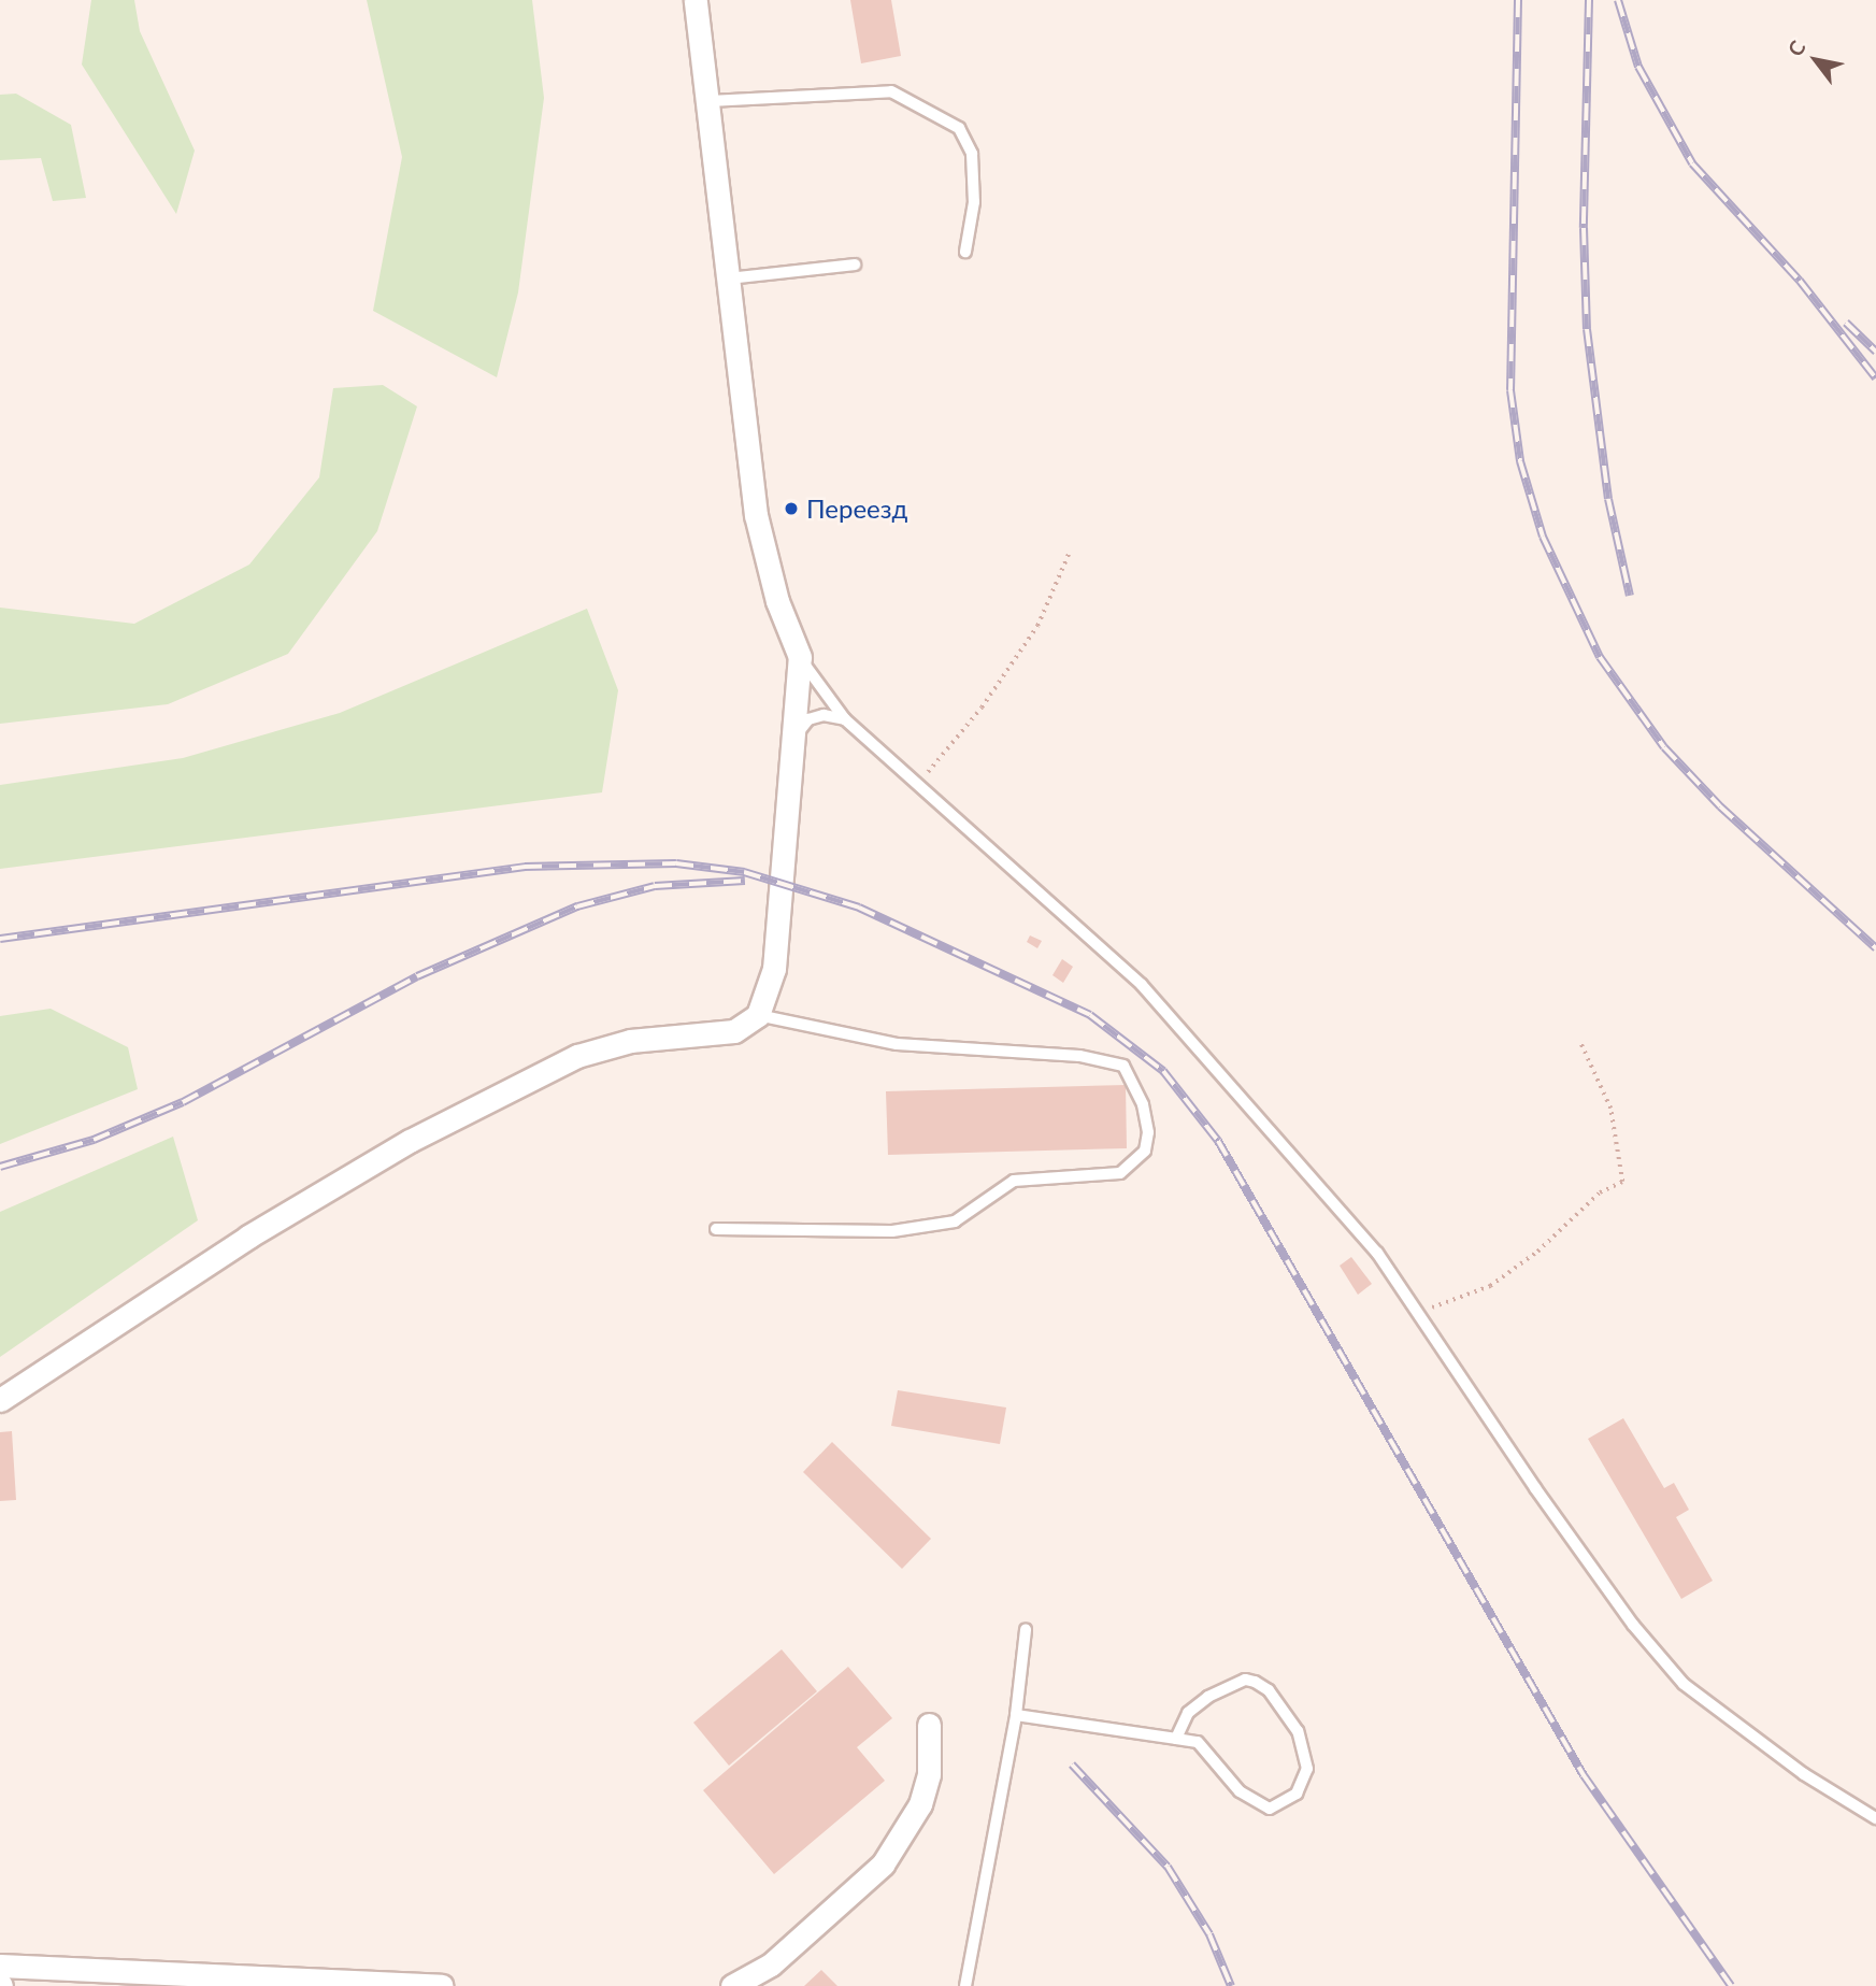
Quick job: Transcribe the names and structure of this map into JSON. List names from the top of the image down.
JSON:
{
  "places": ["Переезд"],
  "north": "top left"
}
